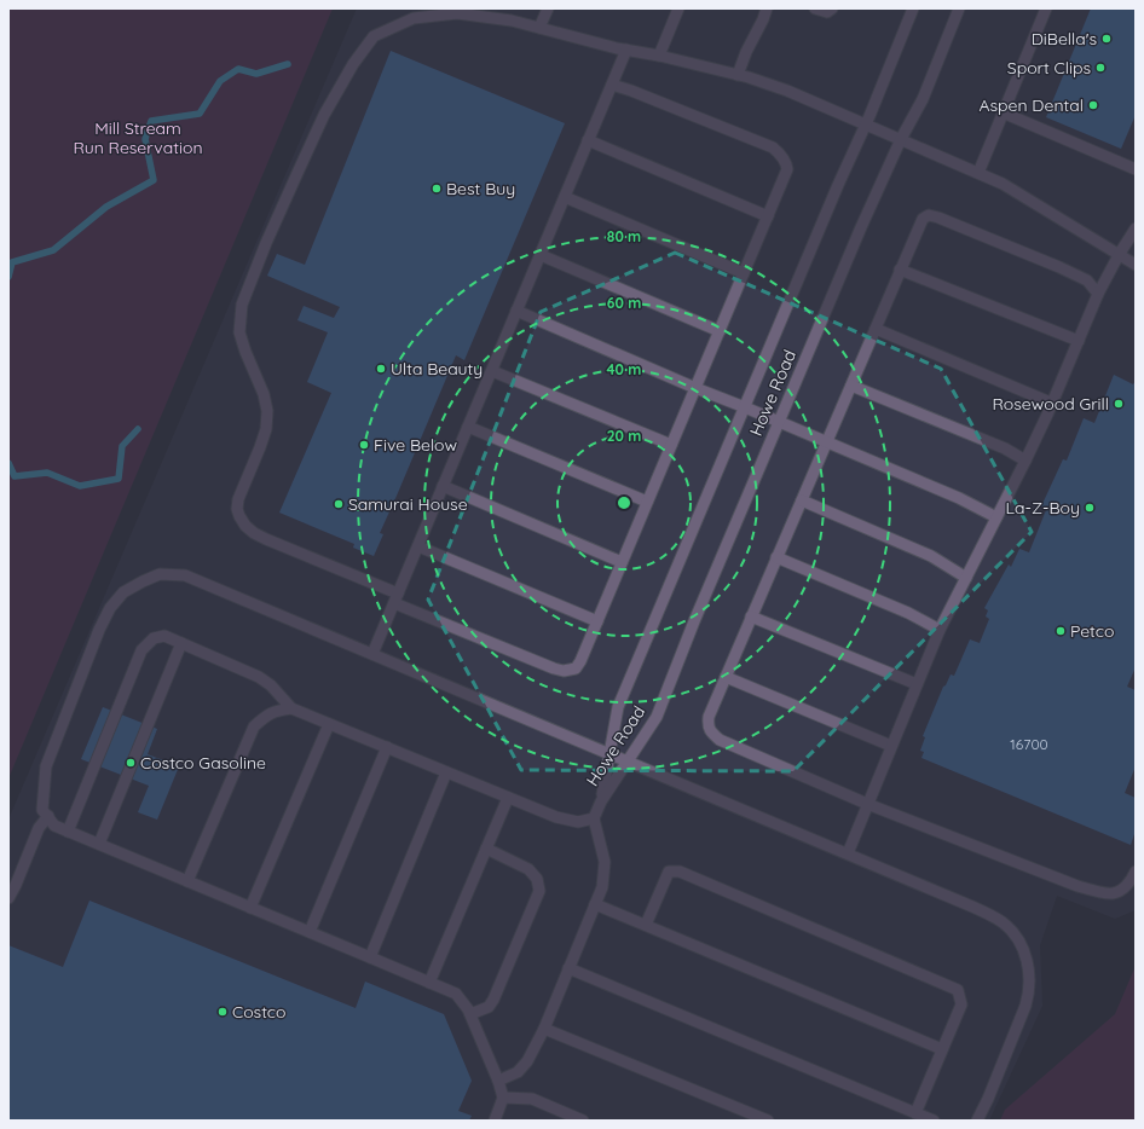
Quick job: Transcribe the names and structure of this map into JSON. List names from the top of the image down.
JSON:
{
  "streets": {
    "lane": ["Howe Road"]
  },
  "parks": ["Mill Stream Run Reservation"],
  "places": [
    "DiBella's",
    "Sport Clips",
    "Aspen Dental",
    "Best Buy",
    "Ulta Beauty",
    "Rosewood Grill",
    "Five Below",
    "Samurai House",
    "La-Z-Boy",
    "Petco",
    "Costco Gasoline",
    "Costco"
  ],
  "house_numbers": ["16700"],
  "rings": [
    "80 m",
    "60 m",
    "40 m",
    "20 m"
  ]
}
